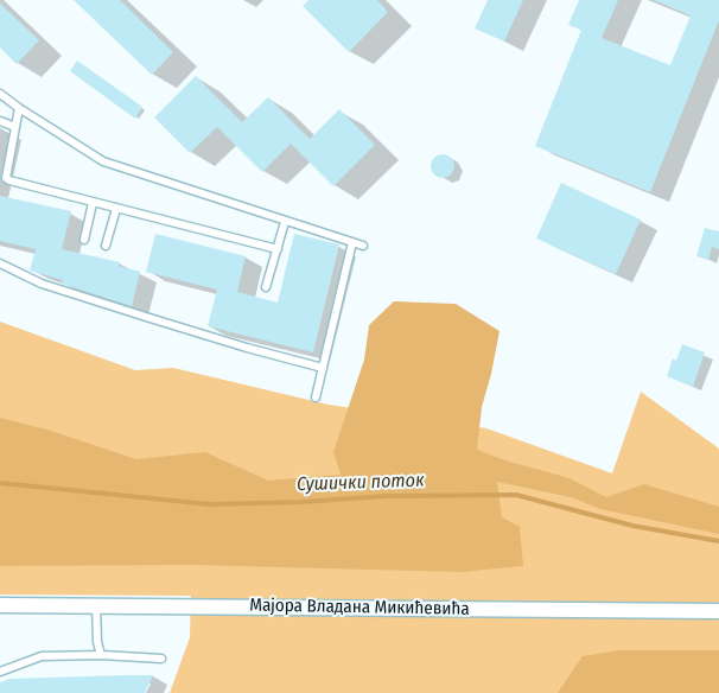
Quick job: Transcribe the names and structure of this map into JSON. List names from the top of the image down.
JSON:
{
  "streets": {
    "street": ["Мајора Владана Микићевића"]
  },
  "water": ["Сушички поток"]
}
